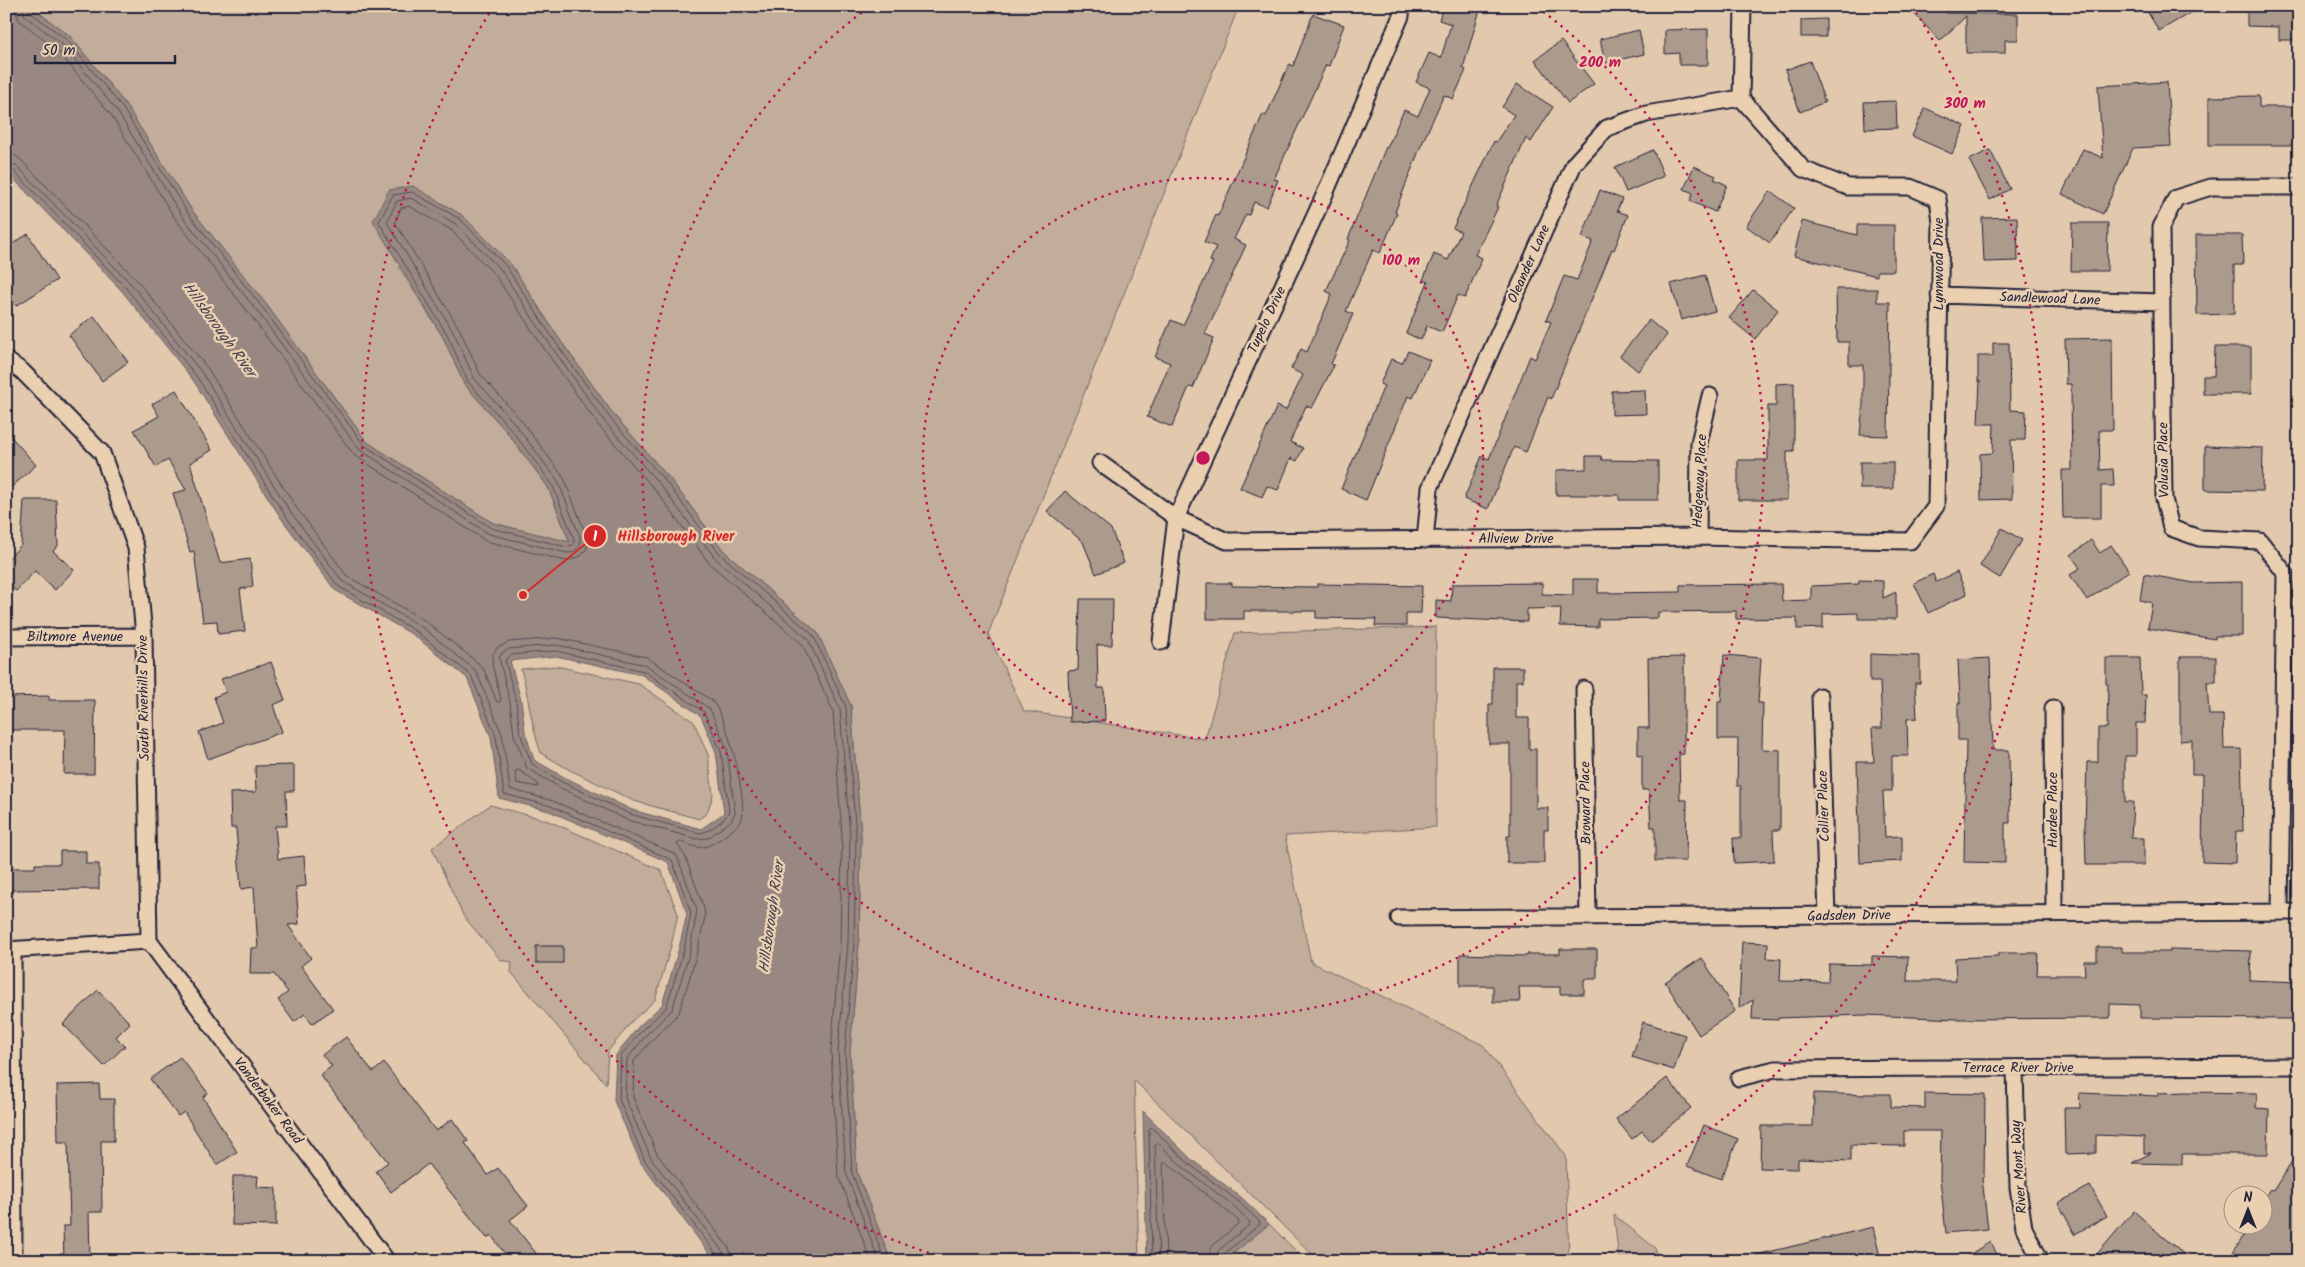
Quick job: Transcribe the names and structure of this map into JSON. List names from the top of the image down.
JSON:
{
  "streets": {
    "street": [
      "Oleander Lane",
      "Lynnwood Drive",
      "Sandlewood Lane",
      "Tupelo Drive",
      "Volusia Place",
      "Hedgeway Place",
      "Allview Drive",
      "Biltmore Avenue",
      "South Riverhills Drive",
      "Broward Place",
      "Collier Place",
      "Hardee Place",
      "Gadsden Drive",
      "Terrace River Drive",
      "Vanderbaker Road",
      "River Mont Way"
    ]
  },
  "crossings": [
    ["Oleander Lane", "Lynnwood Drive"],
    ["Oleander Lane", "Allview Drive"],
    ["Lynnwood Drive", "Sandlewood Lane"],
    ["Lynnwood Drive", "Allview Drive"],
    ["Sandlewood Lane", "Volusia Place"],
    ["Tupelo Drive", "Allview Drive"],
    ["Volusia Place", "Gadsden Drive"],
    ["Hedgeway Place", "Allview Drive"],
    ["Biltmore Avenue", "South Riverhills Drive"],
    ["South Riverhills Drive", "Vanderbaker Road"],
    ["Broward Place", "Gadsden Drive"],
    ["Collier Place", "Gadsden Drive"],
    ["Hardee Place", "Gadsden Drive"],
    ["Terrace River Drive", "River Mont Way"]
  ],
  "water": ["Hillsborough River"],
  "places": ["Hillsborough River"],
  "scale_bar": "50 m",
  "north": "top",
  "rings": ["200 m", "300 m", "100 m"]
}
